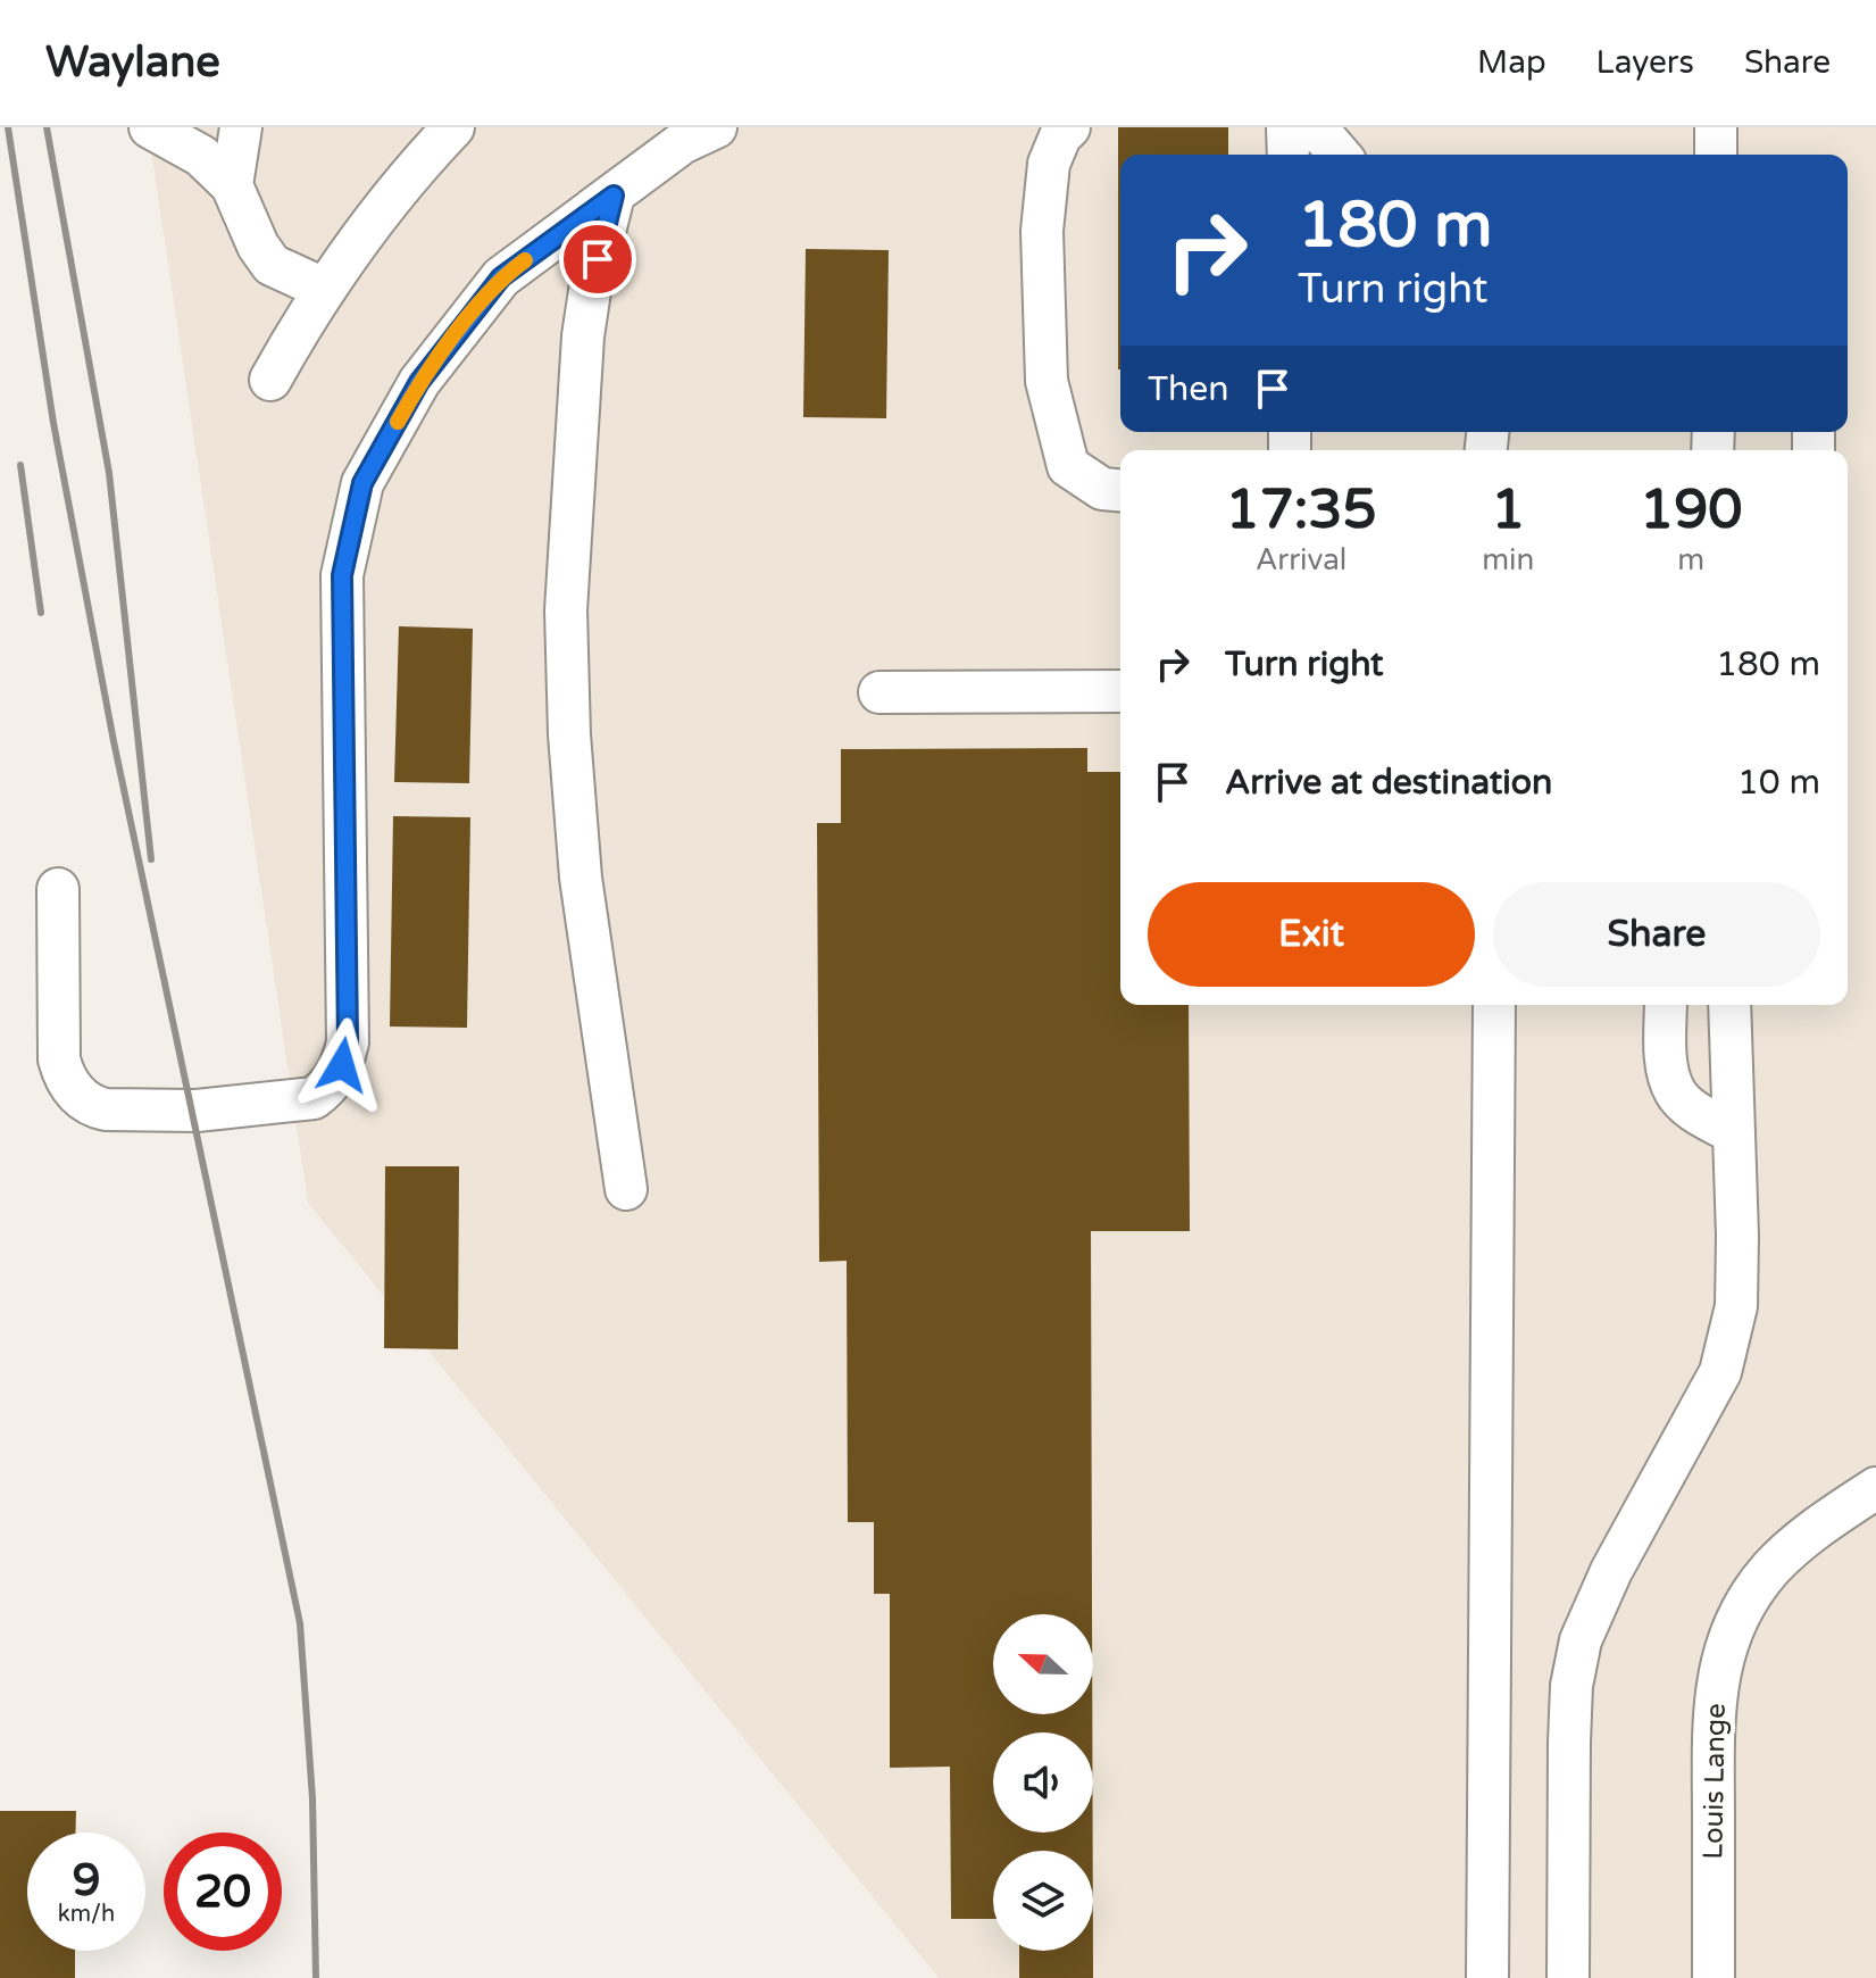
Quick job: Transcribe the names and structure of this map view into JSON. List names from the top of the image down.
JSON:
{
  "streets": {
    "street": ["Louis Lange"]
  },
  "north": "left",
  "page": {
    "header": "Waylane",
    "nav": ["Map", "Layers", "Share"],
    "turn": ["180 m", "Turn right"],
    "then": "Then",
    "eta": [
      "17:35",
      "Arrival",
      "1",
      "min",
      "190",
      "m"
    ],
    "list": [
      {
        "name": "Turn right",
        "value": "180 m"
      },
      {
        "name": "Arrive at destination",
        "value": "10 m"
      }
    ],
    "buttons": ["Exit", "Share"],
    "speed": "9 km/h",
    "limit": "20"
  }
}
